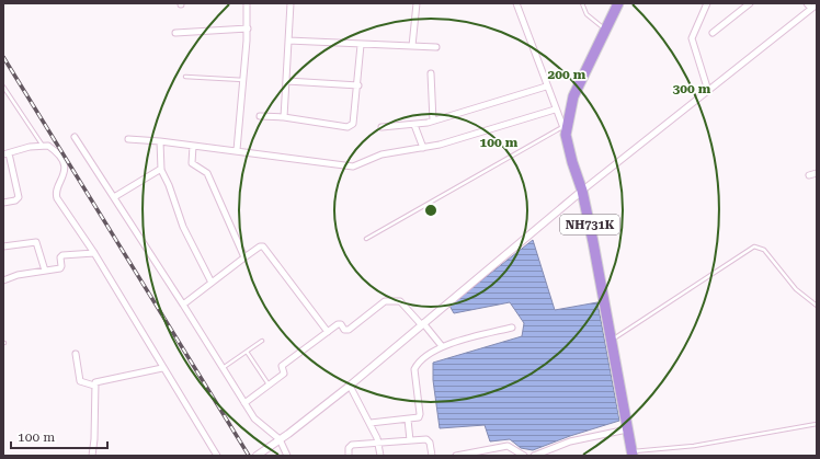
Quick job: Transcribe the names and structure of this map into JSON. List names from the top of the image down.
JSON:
{
  "streets": {
    "highway": ["NH731K"]
  },
  "scale_bar": "100 m",
  "rings": ["200 m", "300 m", "100 m"]
}
